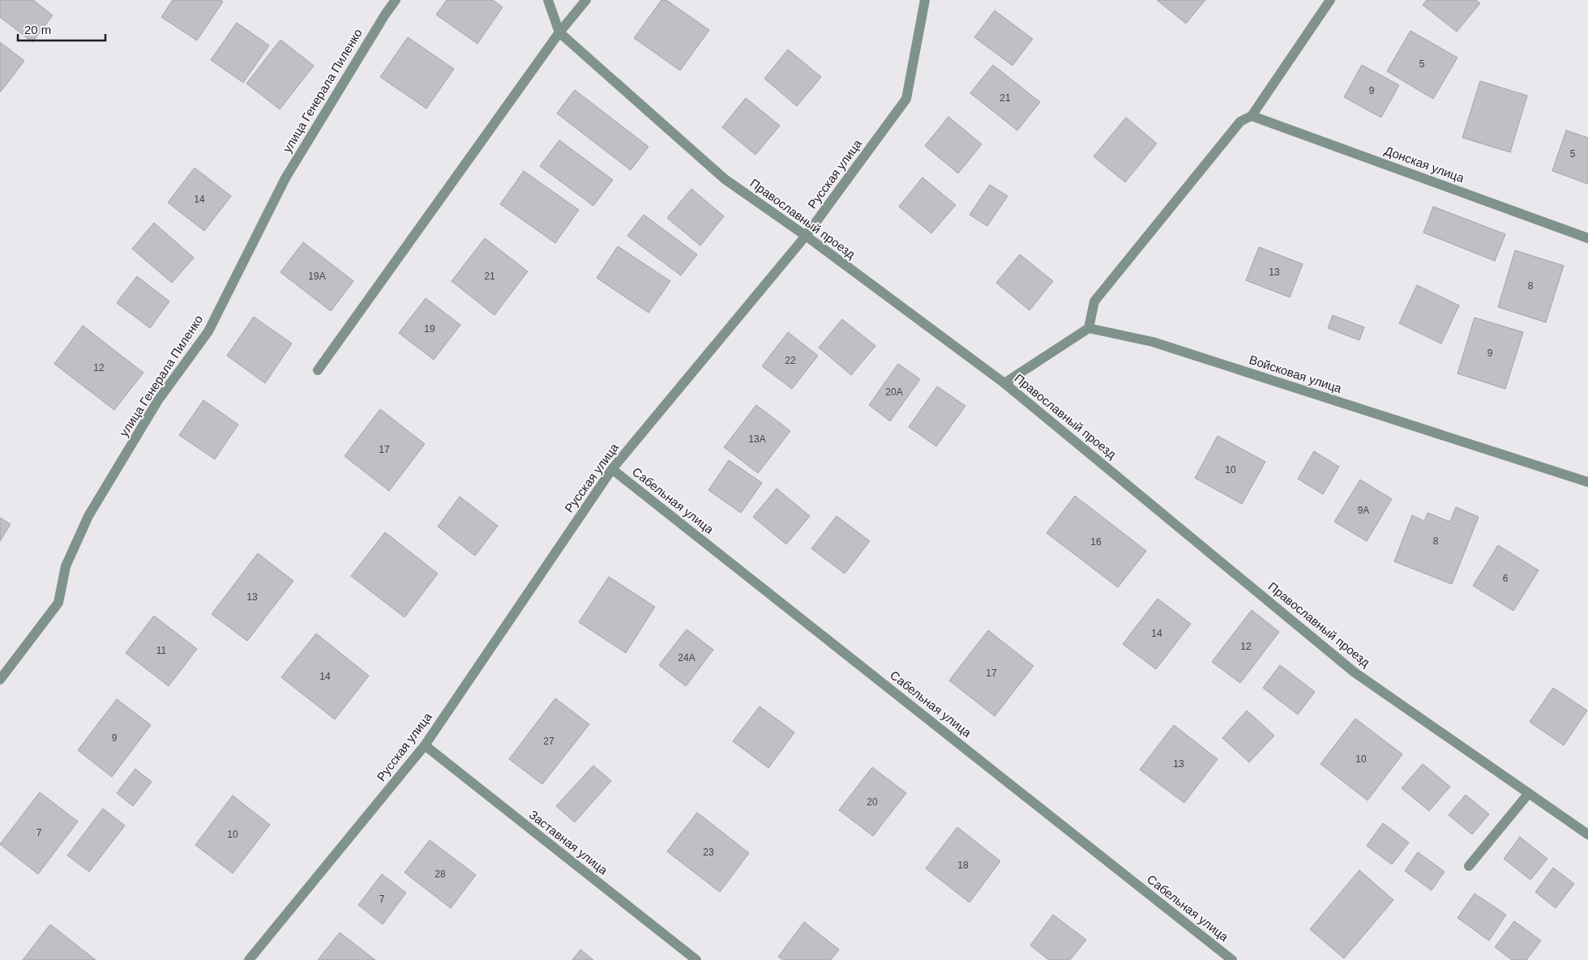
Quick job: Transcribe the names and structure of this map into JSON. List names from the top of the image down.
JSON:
{
  "streets": {
    "street": [
      "улица Генерала Пиленко",
      "Донская улица",
      "Русская улица",
      "Православный проезд",
      "Войсковая улица",
      "Сабельная улица",
      "Заставная улица"
    ]
  },
  "crossings": [
    ["Русская улица", "Православный проезд"],
    ["Русская улица", "Сабельная улица"],
    ["Русская улица", "Заставная улица"]
  ],
  "house_numbers": [
    "5",
    "9",
    "21",
    "5",
    "14",
    "13",
    "19А",
    "21",
    "8",
    "19",
    "9",
    "22",
    "12",
    "20А",
    "13А",
    "17",
    "10",
    "9А",
    "8",
    "16",
    "6",
    "13",
    "14",
    "12",
    "11",
    "24А",
    "17",
    "14",
    "9",
    "27",
    "10",
    "13",
    "20",
    "7",
    "10",
    "23",
    "18",
    "28",
    "7"
  ],
  "scale_bar": "20 m"
}
